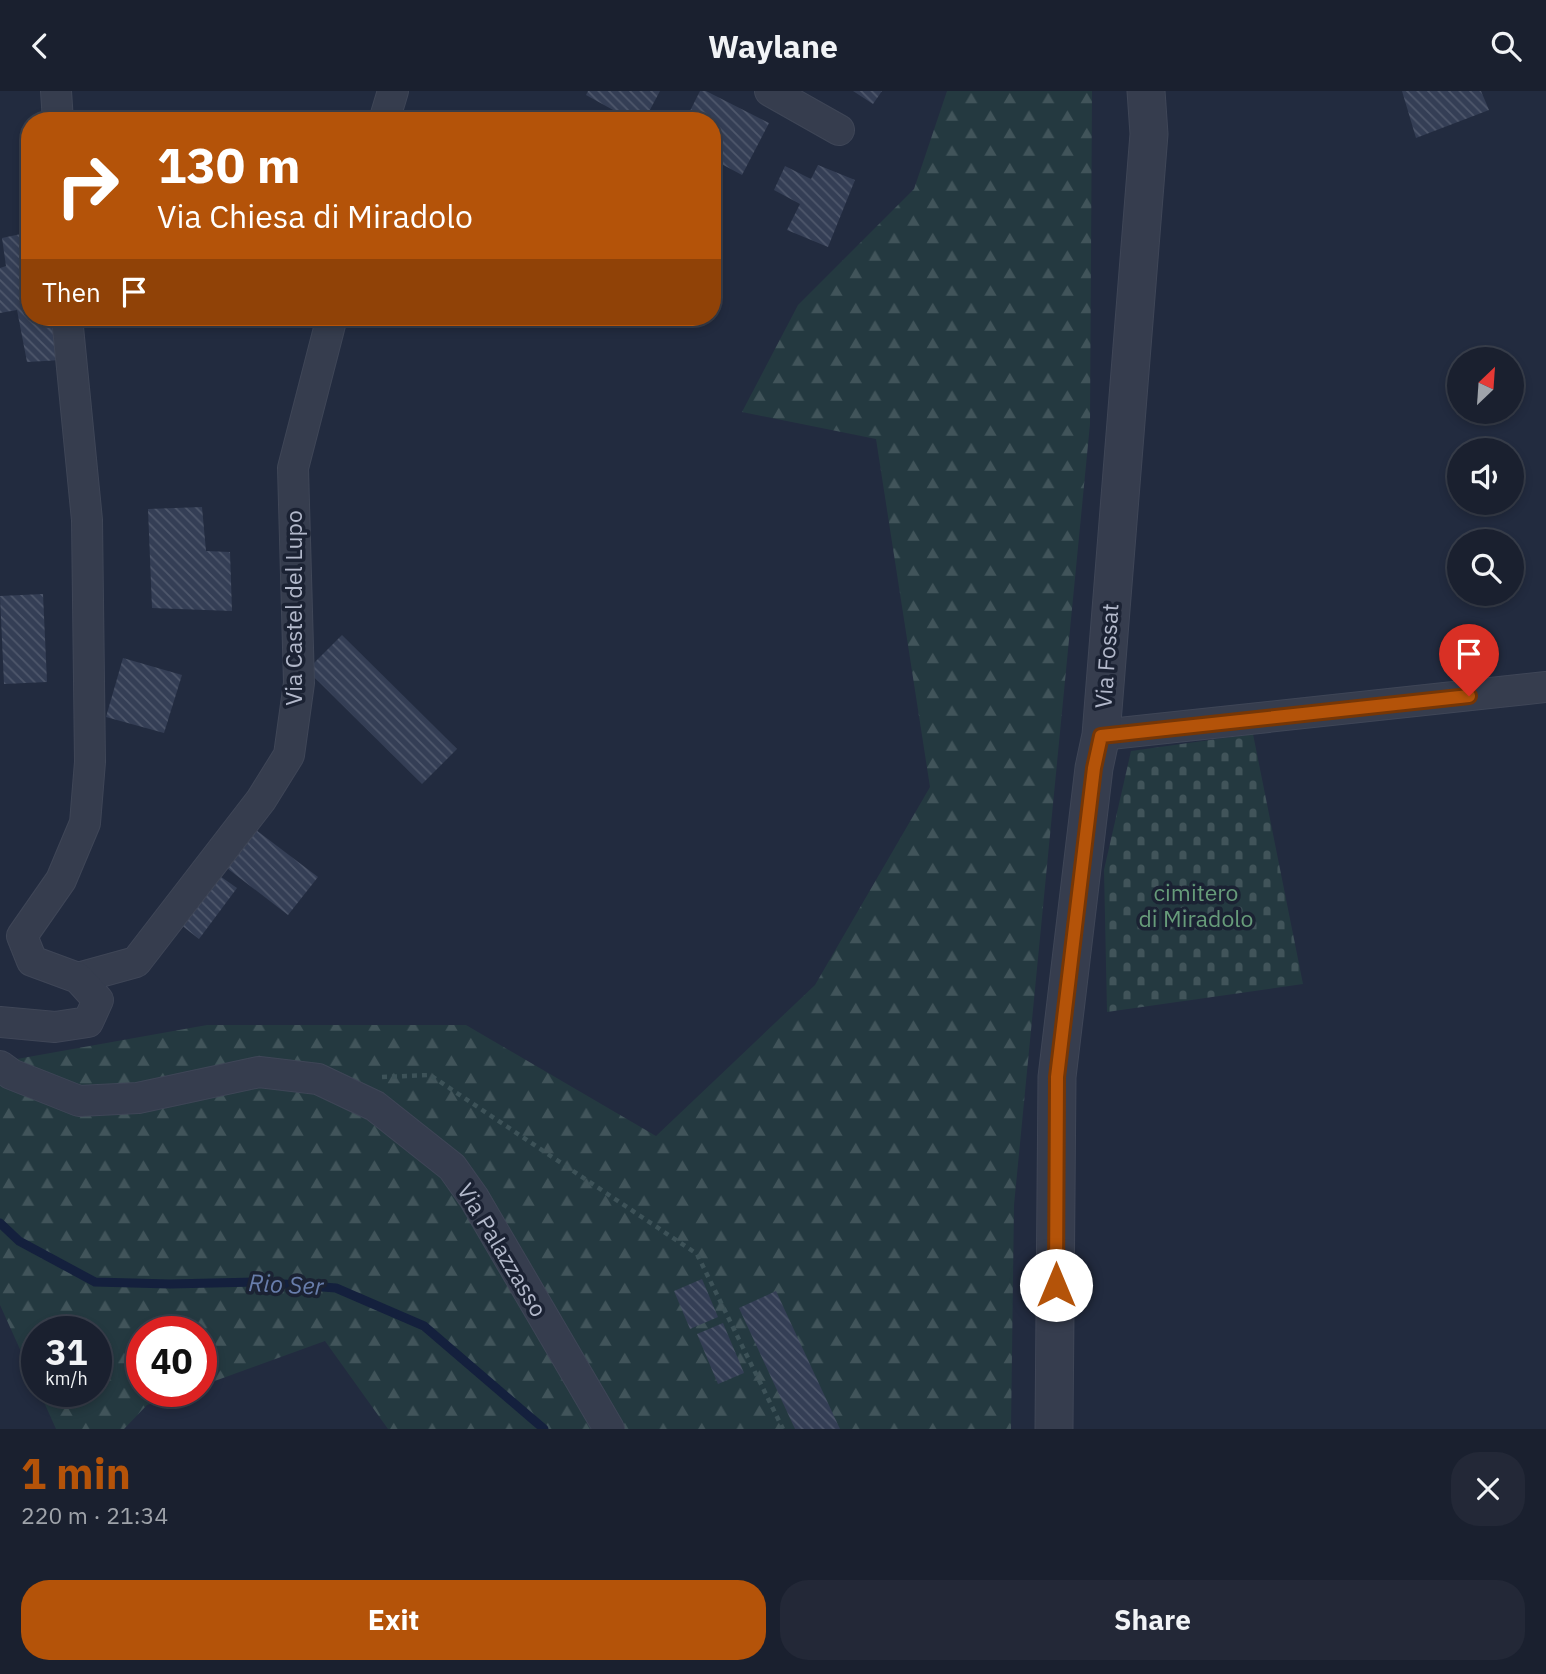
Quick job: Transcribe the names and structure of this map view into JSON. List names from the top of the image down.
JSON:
{
  "streets": {
    "street": ["Via Castel del Lupo", "Via Fossat", "Via Palazzasso"]
  },
  "water": ["Rio Ser"],
  "parks": ["cimitero di Miradolo"],
  "north": "top right",
  "page": {
    "header": "Waylane",
    "turn": ["130 m", "Via Chiesa di Miradolo"],
    "then": "Then",
    "speed": "31 km/h",
    "limit": "40",
    "heading": ["1 min", "220 m · 21:34"],
    "buttons": ["Exit", "Share"]
  }
}
